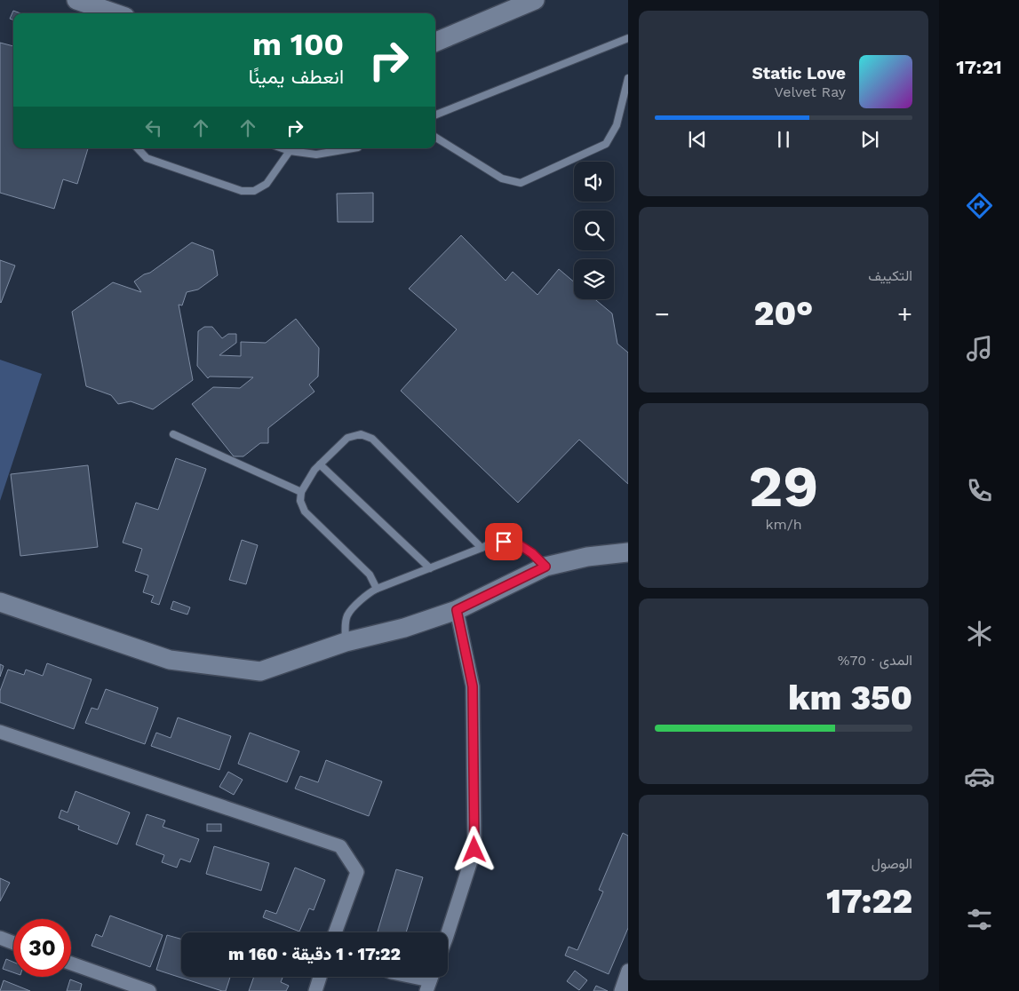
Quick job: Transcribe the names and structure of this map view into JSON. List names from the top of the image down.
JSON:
{
  "page": {
    "tabs": "17:21",
    "turn": ["100 m", "انعطف يمينًا"],
    "song": ["Static Love", "Velvet Ray"],
    "tile": [
      "التكييف",
      ["29", "km/h"],
      ["المدى · 70%", "350 km"],
      ["الوصول", "17:22"]
    ],
    "heat": ["−", "20°", "+"],
    "limit": "30",
    "trip": "17:22 · 1 دقيقة · 160 m"
  }
}
